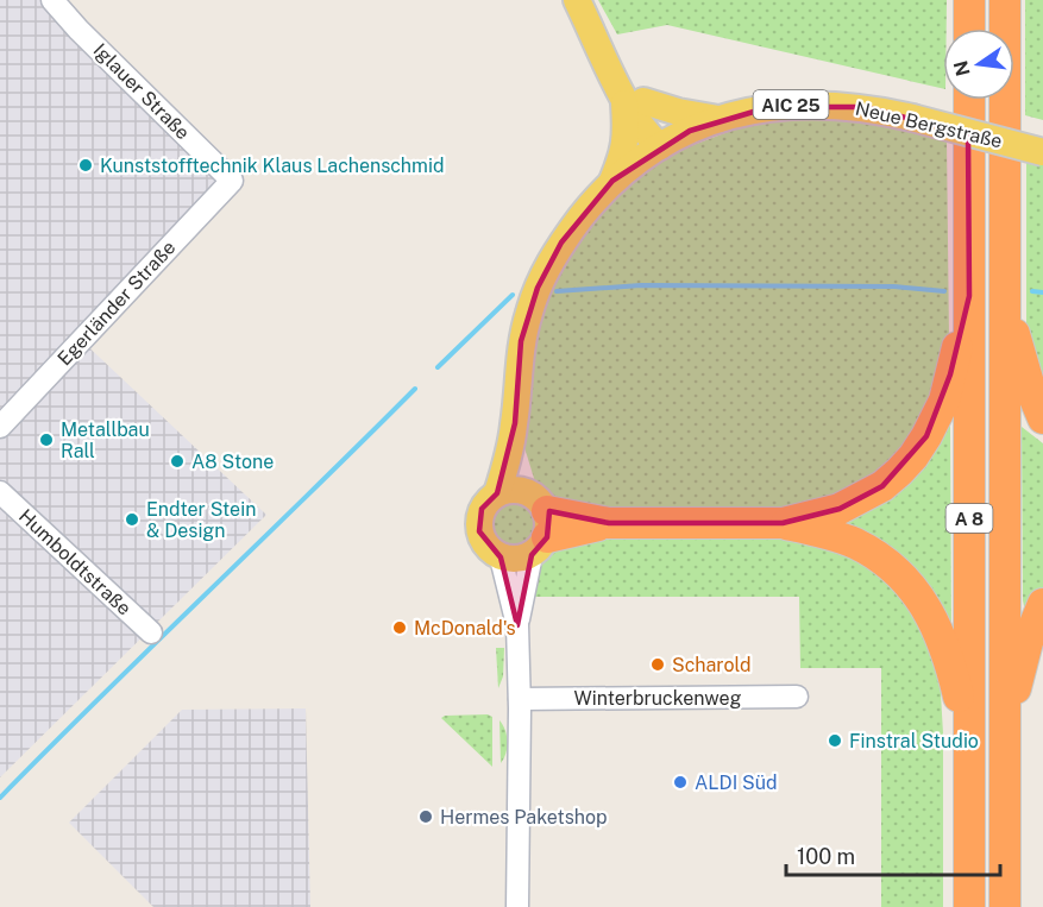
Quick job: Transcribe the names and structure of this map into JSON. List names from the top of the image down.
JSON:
{
  "streets": {
    "highway": ["A 8"],
    "main road": ["AIC 25", "Neue Bergstraße"],
    "street": [
      "Iglauer Straße",
      "Egerländer Straße",
      "Humboldtstraße",
      "Winterbruckenweg"
    ]
  },
  "crossings": [
    ["Iglauer Straße", "Egerländer Straße"],
    ["AIC 25", "Neue Bergstraße"]
  ],
  "places": [
    "Kunststofftechnik Klaus Lachenschmid",
    "Metallbau Rall",
    "A8 Stone",
    "Endter Stein & Design",
    "McDonald's",
    "Scharold",
    "Finstral Studio",
    "ALDI Süd",
    "Hermes Paketshop"
  ],
  "scale_bar": "100 m",
  "north": "left"
}
